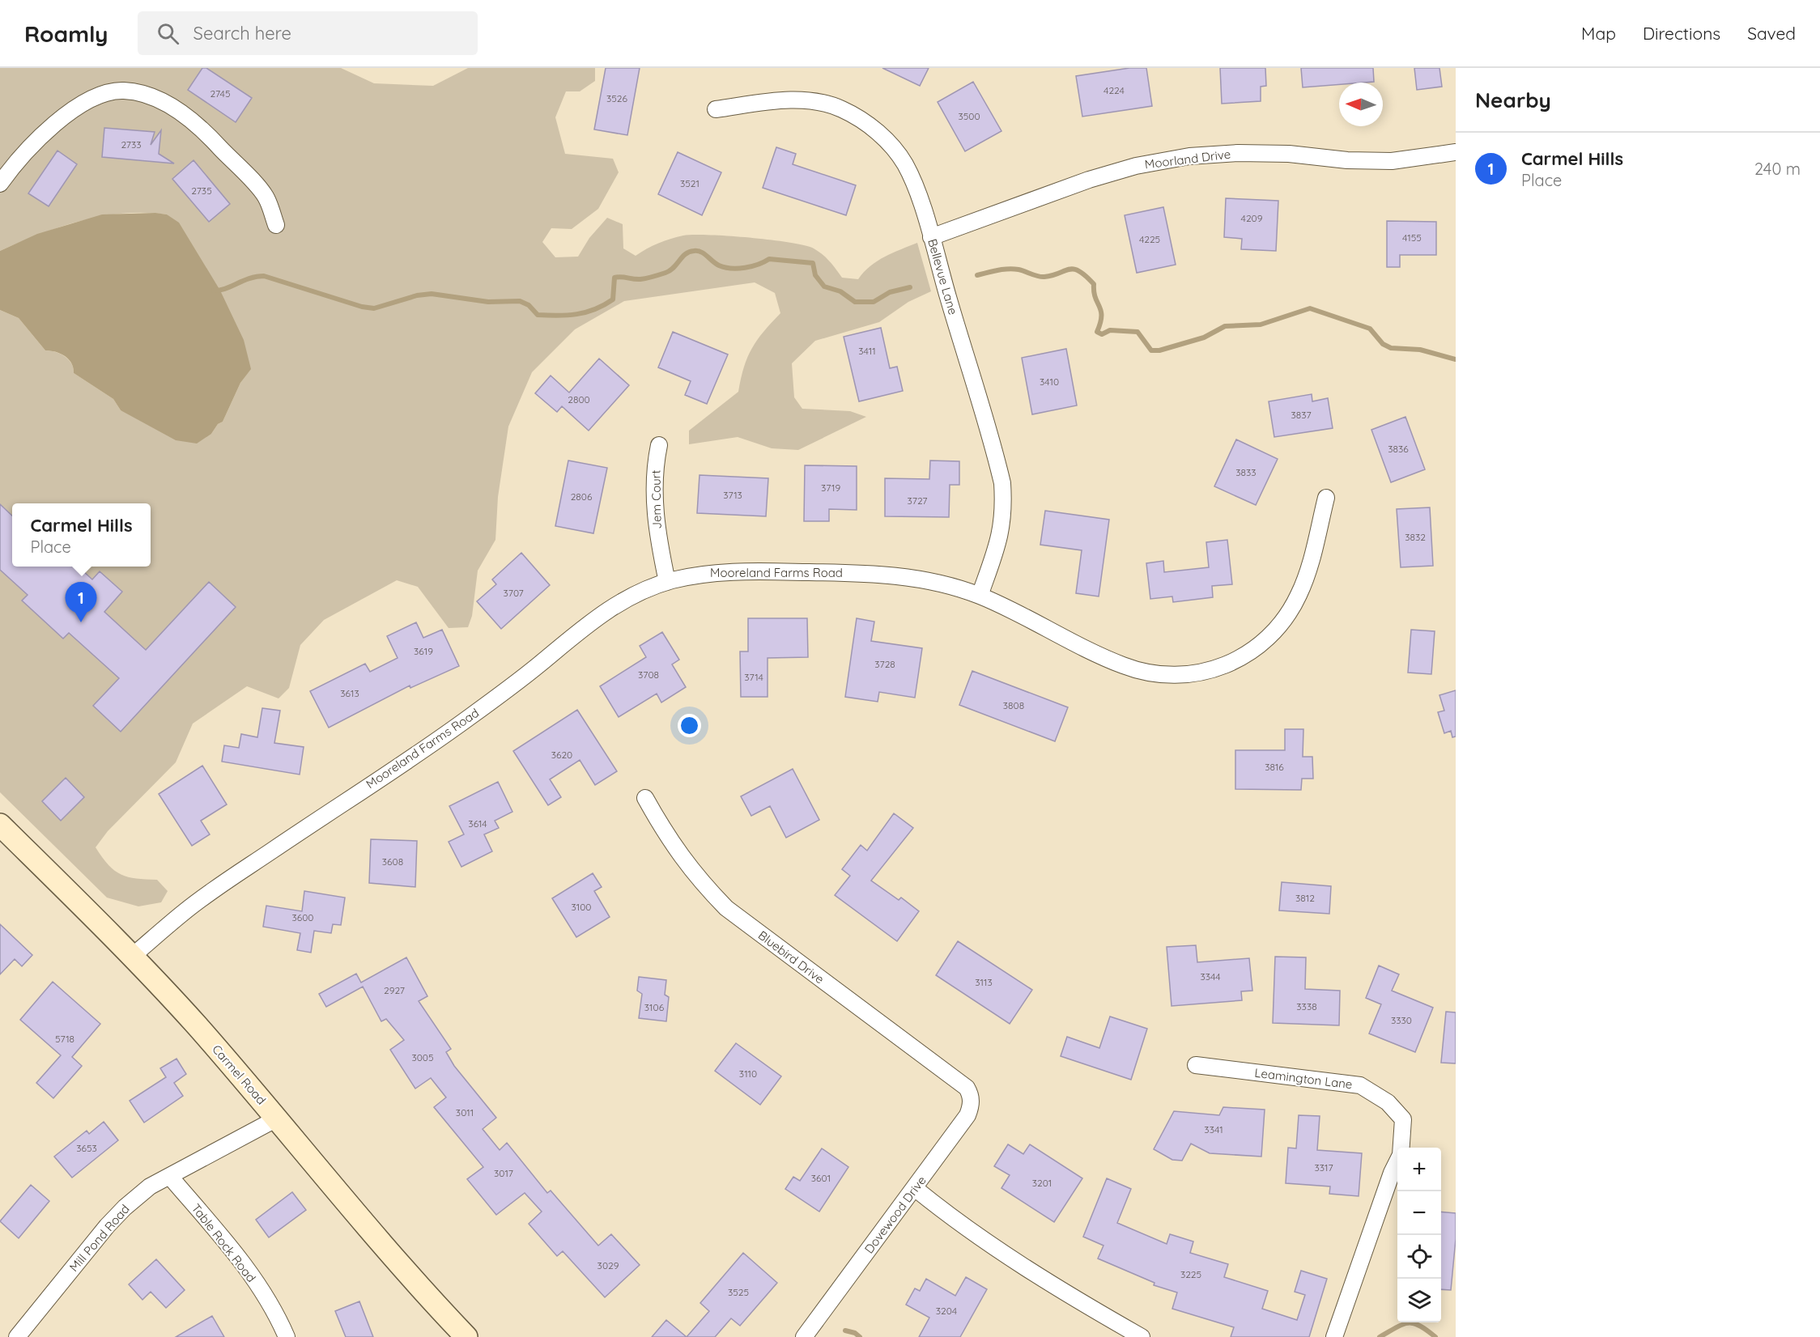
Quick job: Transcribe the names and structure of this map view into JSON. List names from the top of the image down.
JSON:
{
  "streets": {
    "main road": ["Carmel Road"],
    "street": [
      "Moorland Drive",
      "Bellevue Lane",
      "Jem Court",
      "Mooreland Farms Road",
      "Bluebird Drive",
      "Leamington Lane",
      "Dovewood Drive",
      "Mill Pond Road",
      "Table Rock Road"
    ]
  },
  "crossings": [
    ["Moorland Drive", "Bellevue Lane"],
    ["Bellevue Lane", "Mooreland Farms Road"],
    ["Jem Court", "Mooreland Farms Road"],
    ["Mooreland Farms Road", "Carmel Road"],
    ["Bluebird Drive", "Dovewood Drive"],
    ["Carmel Road", "Mill Pond Road"],
    ["Mill Pond Road", "Table Rock Road"]
  ],
  "house_numbers": [
    "4224",
    "2745",
    "3526",
    "3500",
    "2733",
    "3521",
    "2735",
    "4209",
    "4155",
    "4225",
    "3411",
    "3410",
    "2800",
    "3837",
    "3836",
    "3833",
    "3719",
    "3713",
    "2806",
    "3727",
    "3832",
    "3707",
    "3619",
    "3728",
    "3708",
    "3714",
    "3613",
    "3808",
    "3620",
    "3816",
    "3614",
    "3608",
    "3812",
    "3100",
    "3600",
    "3344",
    "3113",
    "2927",
    "3338",
    "3106",
    "3330",
    "5718",
    "3005",
    "3110",
    "3011",
    "3341",
    "3653",
    "3317",
    "3017",
    "3601",
    "3201",
    "3029",
    "3225",
    "3525",
    "3204"
  ],
  "north": "left",
  "page": {
    "header": "Roamly",
    "search": "Search here",
    "nav": ["Map", "Directions", "Saved"],
    "heading": "Nearby",
    "list": [
      {
        "mark": "1",
        "name": "Carmel Hills",
        "note": "Place",
        "value": "240 m"
      }
    ],
    "popup": ["Carmel Hills", "Place"],
    "pins": "1",
    "map_buttons": ["+", "−"]
  }
}
